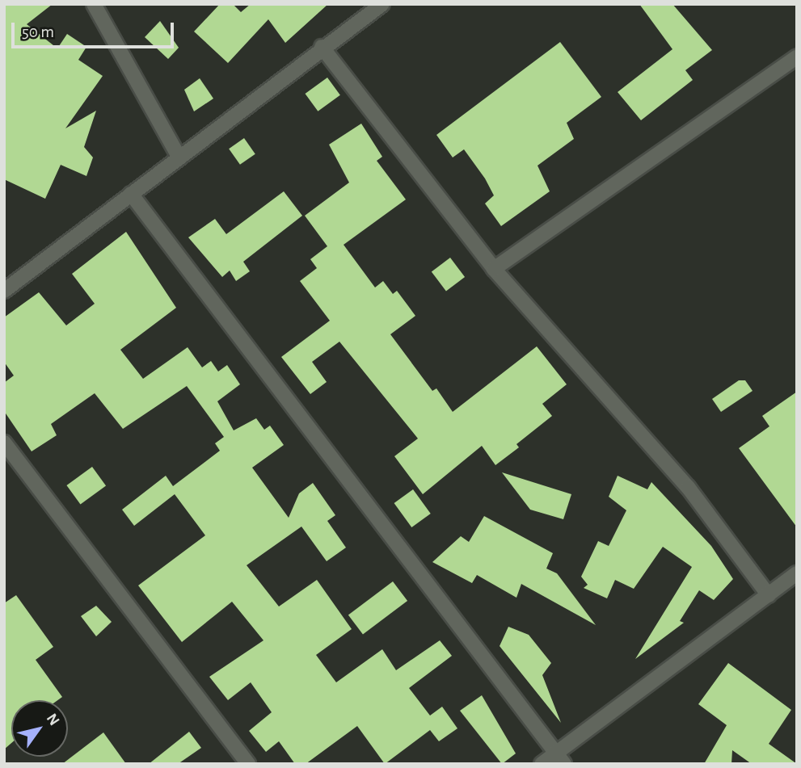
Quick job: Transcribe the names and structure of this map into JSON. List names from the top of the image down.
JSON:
{
  "scale_bar": "50 m",
  "north": "top right"
}
